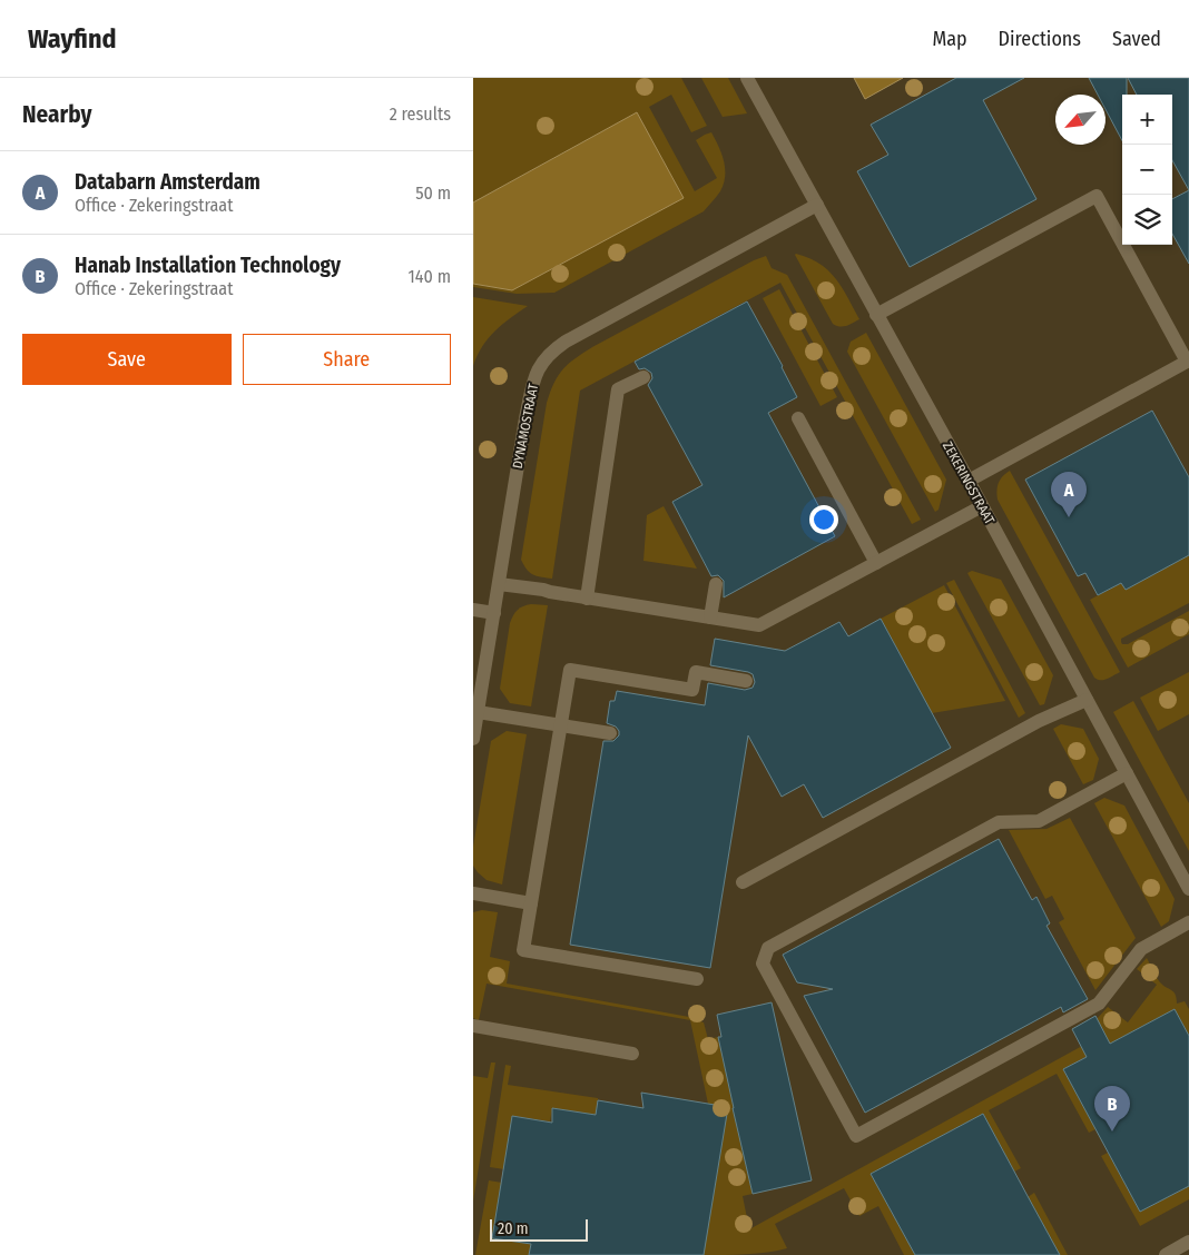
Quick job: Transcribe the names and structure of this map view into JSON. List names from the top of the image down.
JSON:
{
  "streets": {
    "street": ["DYNAMOSTRAAT", "ZEKERINGSTRAAT"]
  },
  "crossings": [
    ["DYNAMOSTRAAT", "ZEKERINGSTRAAT"]
  ],
  "scale_bar": "20 m",
  "north": "bottom left",
  "page": {
    "header": "Wayfind",
    "nav": ["Map", "Directions", "Saved"],
    "heading": ["Nearby", "2 results"],
    "map_buttons": ["+", "−"],
    "list": [
      {
        "mark": "A",
        "name": "Databarn Amsterdam",
        "note": "Office · Zekeringstraat",
        "value": "50 m"
      },
      {
        "mark": "B",
        "name": "Hanab Installation Technology",
        "note": "Office · Zekeringstraat",
        "value": "140 m"
      }
    ],
    "buttons": ["Save", "Share"],
    "pins": ["A", "B"],
    "scale": "20 m"
  }
}
